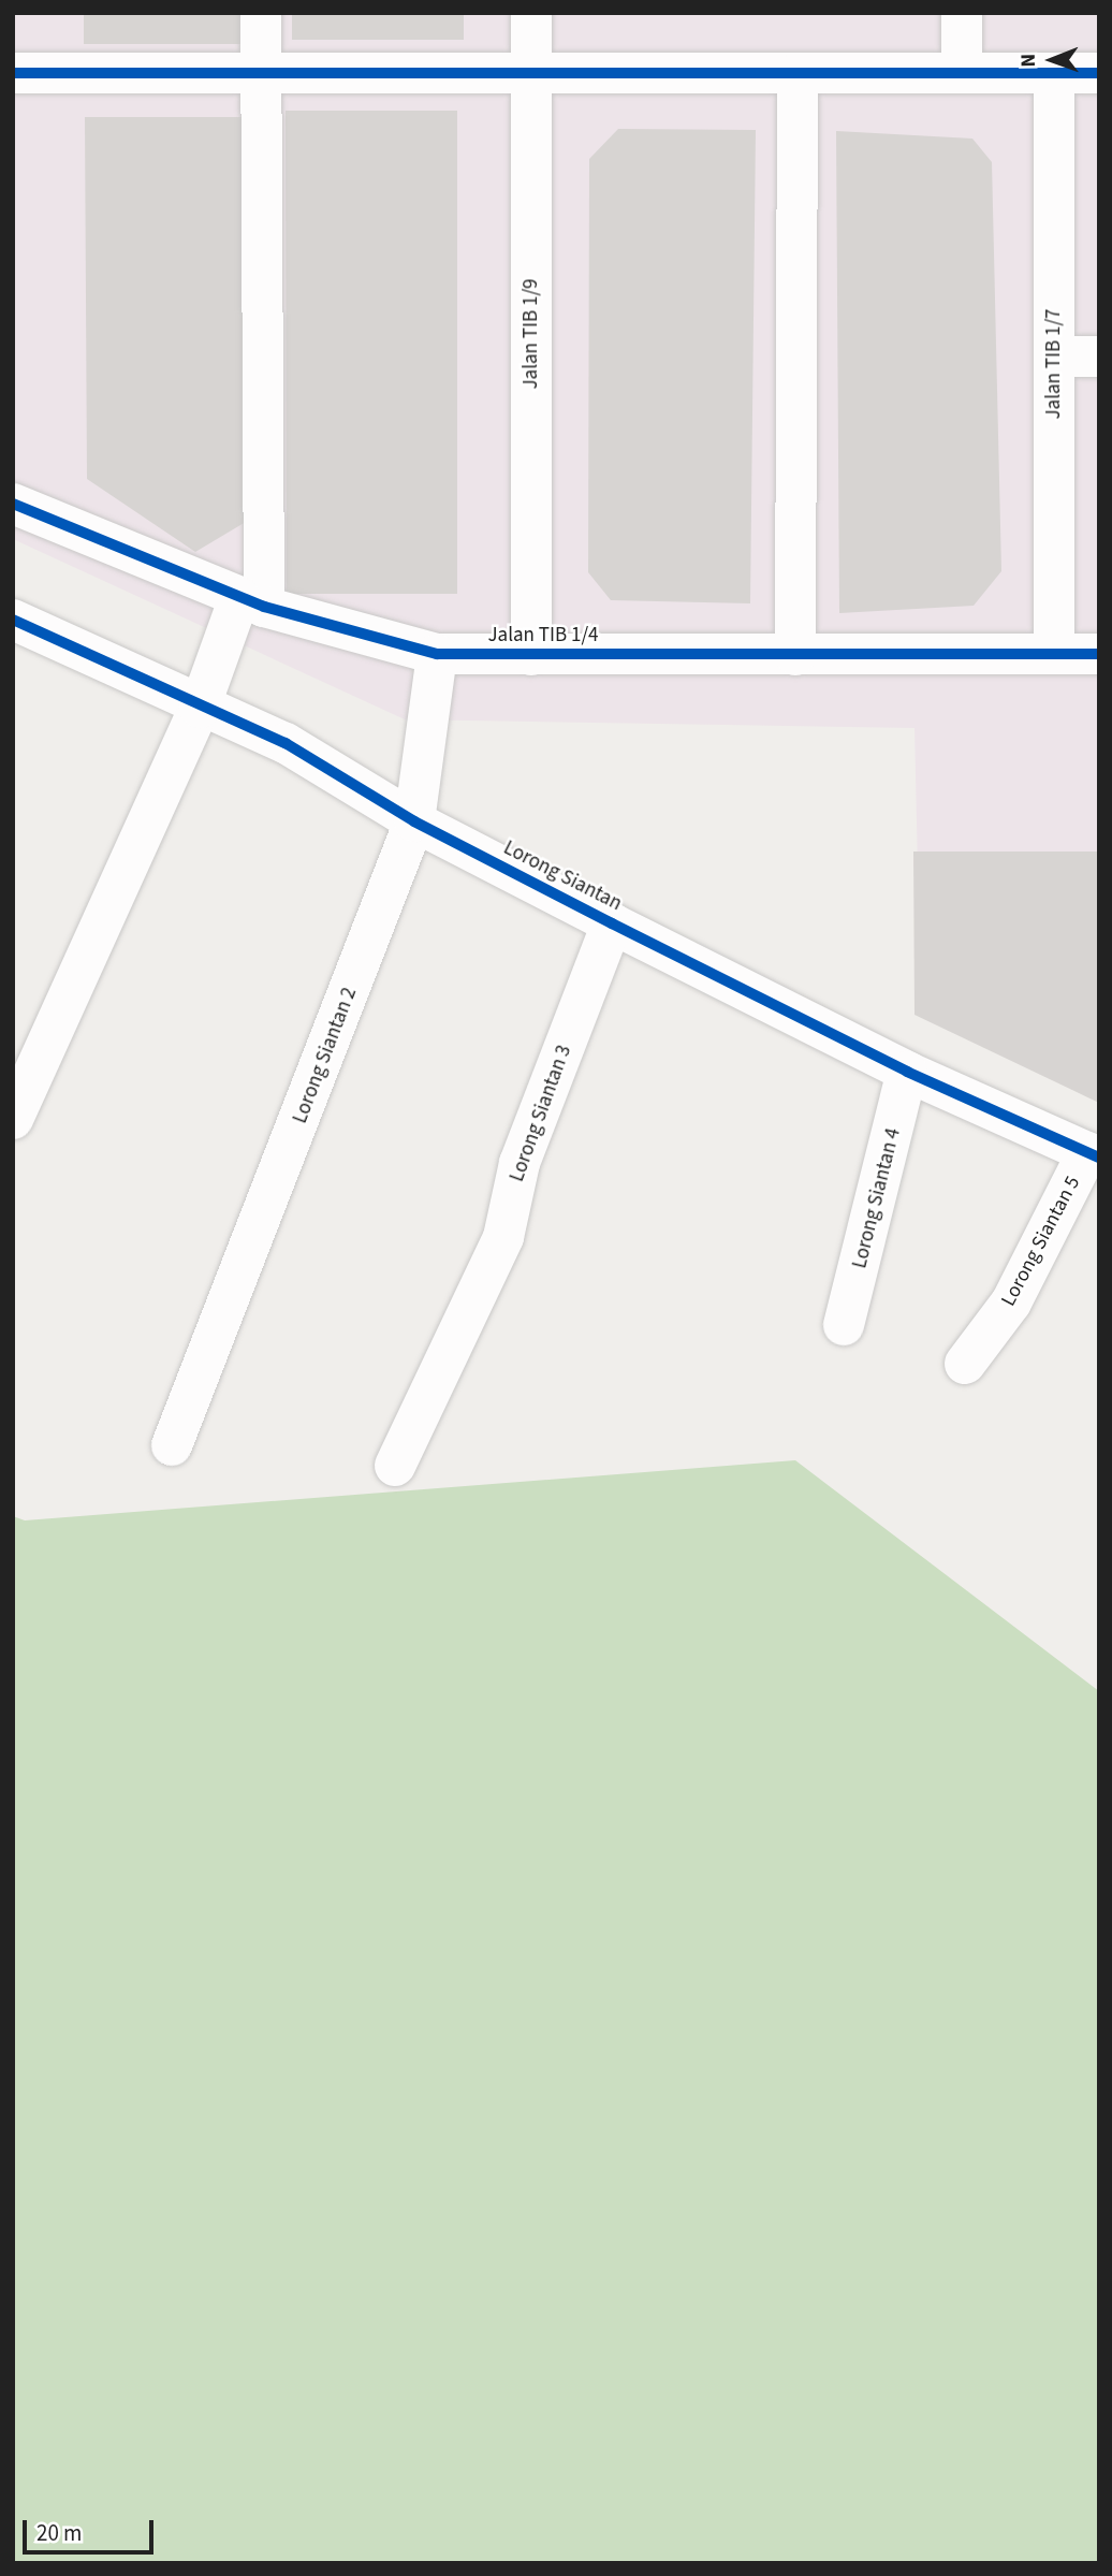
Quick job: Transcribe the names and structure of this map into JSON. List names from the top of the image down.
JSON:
{
  "streets": {
    "street": [
      "Jalan TIB 1/9",
      "Jalan TIB 1/7",
      "Jalan TIB 1/4",
      "Lorong Siantan",
      "Lorong Siantan 2",
      "Lorong Siantan 3",
      "Lorong Siantan 4",
      "Lorong Siantan 5"
    ]
  },
  "crossings": [
    ["Jalan TIB 1/9", "Jalan TIB 1/4"],
    ["Jalan TIB 1/7", "Jalan TIB 1/4"],
    ["Jalan TIB 1/4", "Lorong Siantan 2"],
    ["Lorong Siantan", "Lorong Siantan 2"],
    ["Lorong Siantan", "Lorong Siantan 3"],
    ["Lorong Siantan", "Lorong Siantan 4"],
    ["Lorong Siantan", "Lorong Siantan 5"]
  ],
  "scale_bar": "20 m",
  "north": "left"
}
